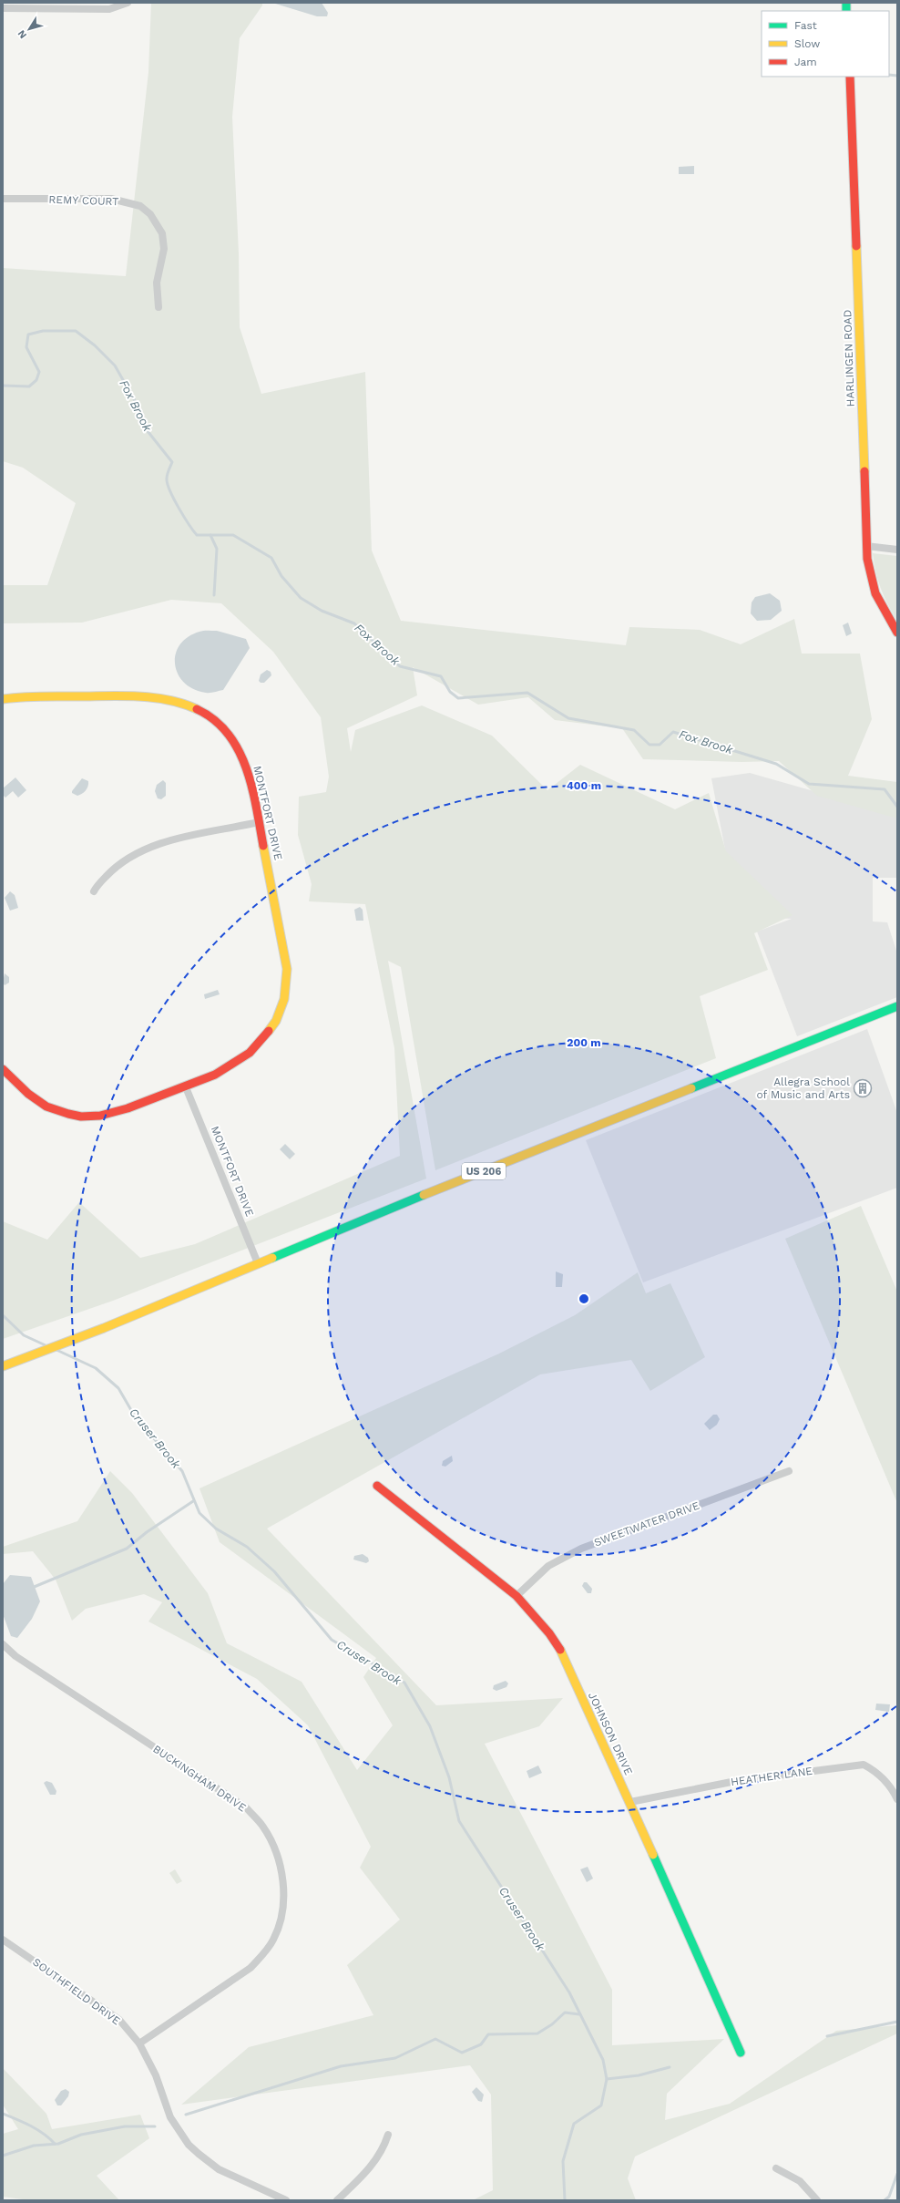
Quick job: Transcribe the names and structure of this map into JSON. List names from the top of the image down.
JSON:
{
  "streets": {
    "main road": [
      "HARLINGEN ROAD",
      "MONTFORT DRIVE",
      "US 206",
      "JOHNSON DRIVE"
    ],
    "street": [
      "REMY COURT",
      "SWEETWATER DRIVE",
      "HEATHER LANE",
      "BUCKINGHAM DRIVE",
      "SOUTHFIELD DRIVE"
    ]
  },
  "crossings": [
    ["MONTFORT DRIVE", "US 206"],
    ["SWEETWATER DRIVE", "JOHNSON DRIVE"],
    ["JOHNSON DRIVE", "HEATHER LANE"],
    ["BUCKINGHAM DRIVE", "SOUTHFIELD DRIVE"]
  ],
  "water": ["Fox Brook", "Cruser Brook"],
  "places": {
    "building": ["Allegra School of Music and Arts"]
  },
  "legend": ["Fast", "Slow", "Jam"],
  "north": "bottom left",
  "rings": ["400 m", "200 m"]
}
